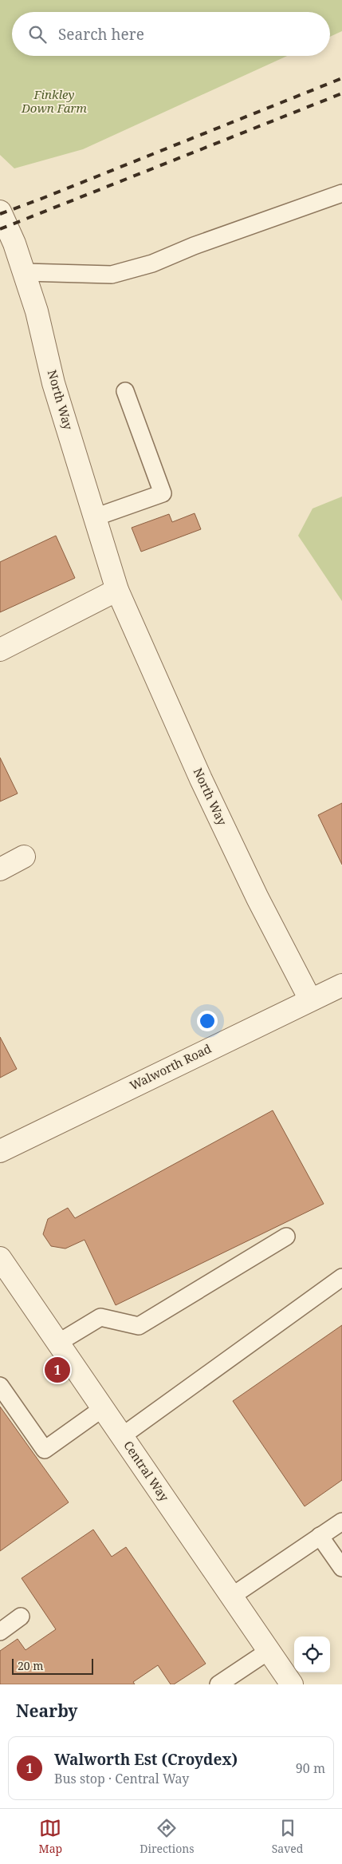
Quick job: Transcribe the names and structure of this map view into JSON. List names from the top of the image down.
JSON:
{
  "streets": {
    "street": ["North Way", "Walworth Road", "Central Way"]
  },
  "crossings": [
    ["North Way", "Walworth Road"]
  ],
  "parks": ["Finkley Down Farm"],
  "scale_bar": "20 m",
  "page": {
    "search": "Search here",
    "pins": "1",
    "scale": "20 m",
    "heading": "Nearby",
    "list": [
      {
        "mark": "1",
        "name": "Walworth Est (Croydex)",
        "note": "Bus stop · Central Way",
        "value": "90 m"
      }
    ],
    "nav": ["Map", "Directions", "Saved"]
  }
}
